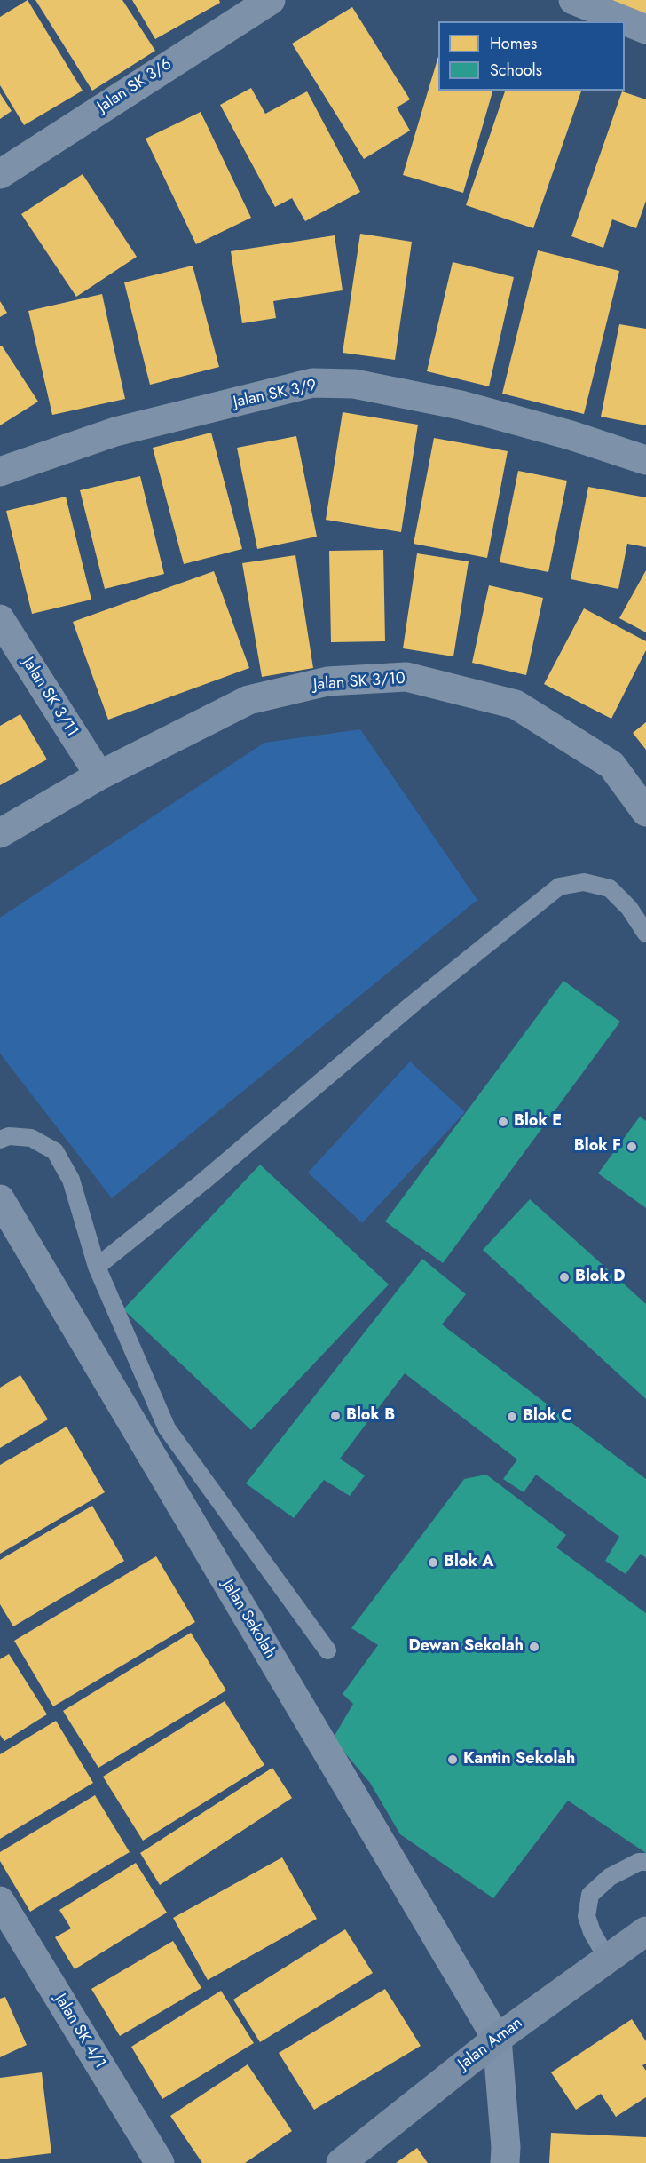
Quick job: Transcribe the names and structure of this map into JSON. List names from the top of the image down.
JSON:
{
  "streets": {
    "street": [
      "Jalan SK 3/6",
      "Jalan SK 3/9",
      "Jalan SK 3/10",
      "Jalan SK 3/11",
      "Jalan Sekolah",
      "Jalan SK 4/1",
      "Jalan Aman"
    ]
  },
  "crossings": [
    ["Jalan SK 3/10", "Jalan SK 3/11"],
    ["Jalan Sekolah", "Jalan Aman"]
  ],
  "places": [
    "Blok E",
    "Blok F",
    "Blok D",
    "Blok B",
    "Blok C",
    "Blok A",
    "Dewan Sekolah",
    "Kantin Sekolah"
  ],
  "legend": ["Homes", "Schools"]
}
